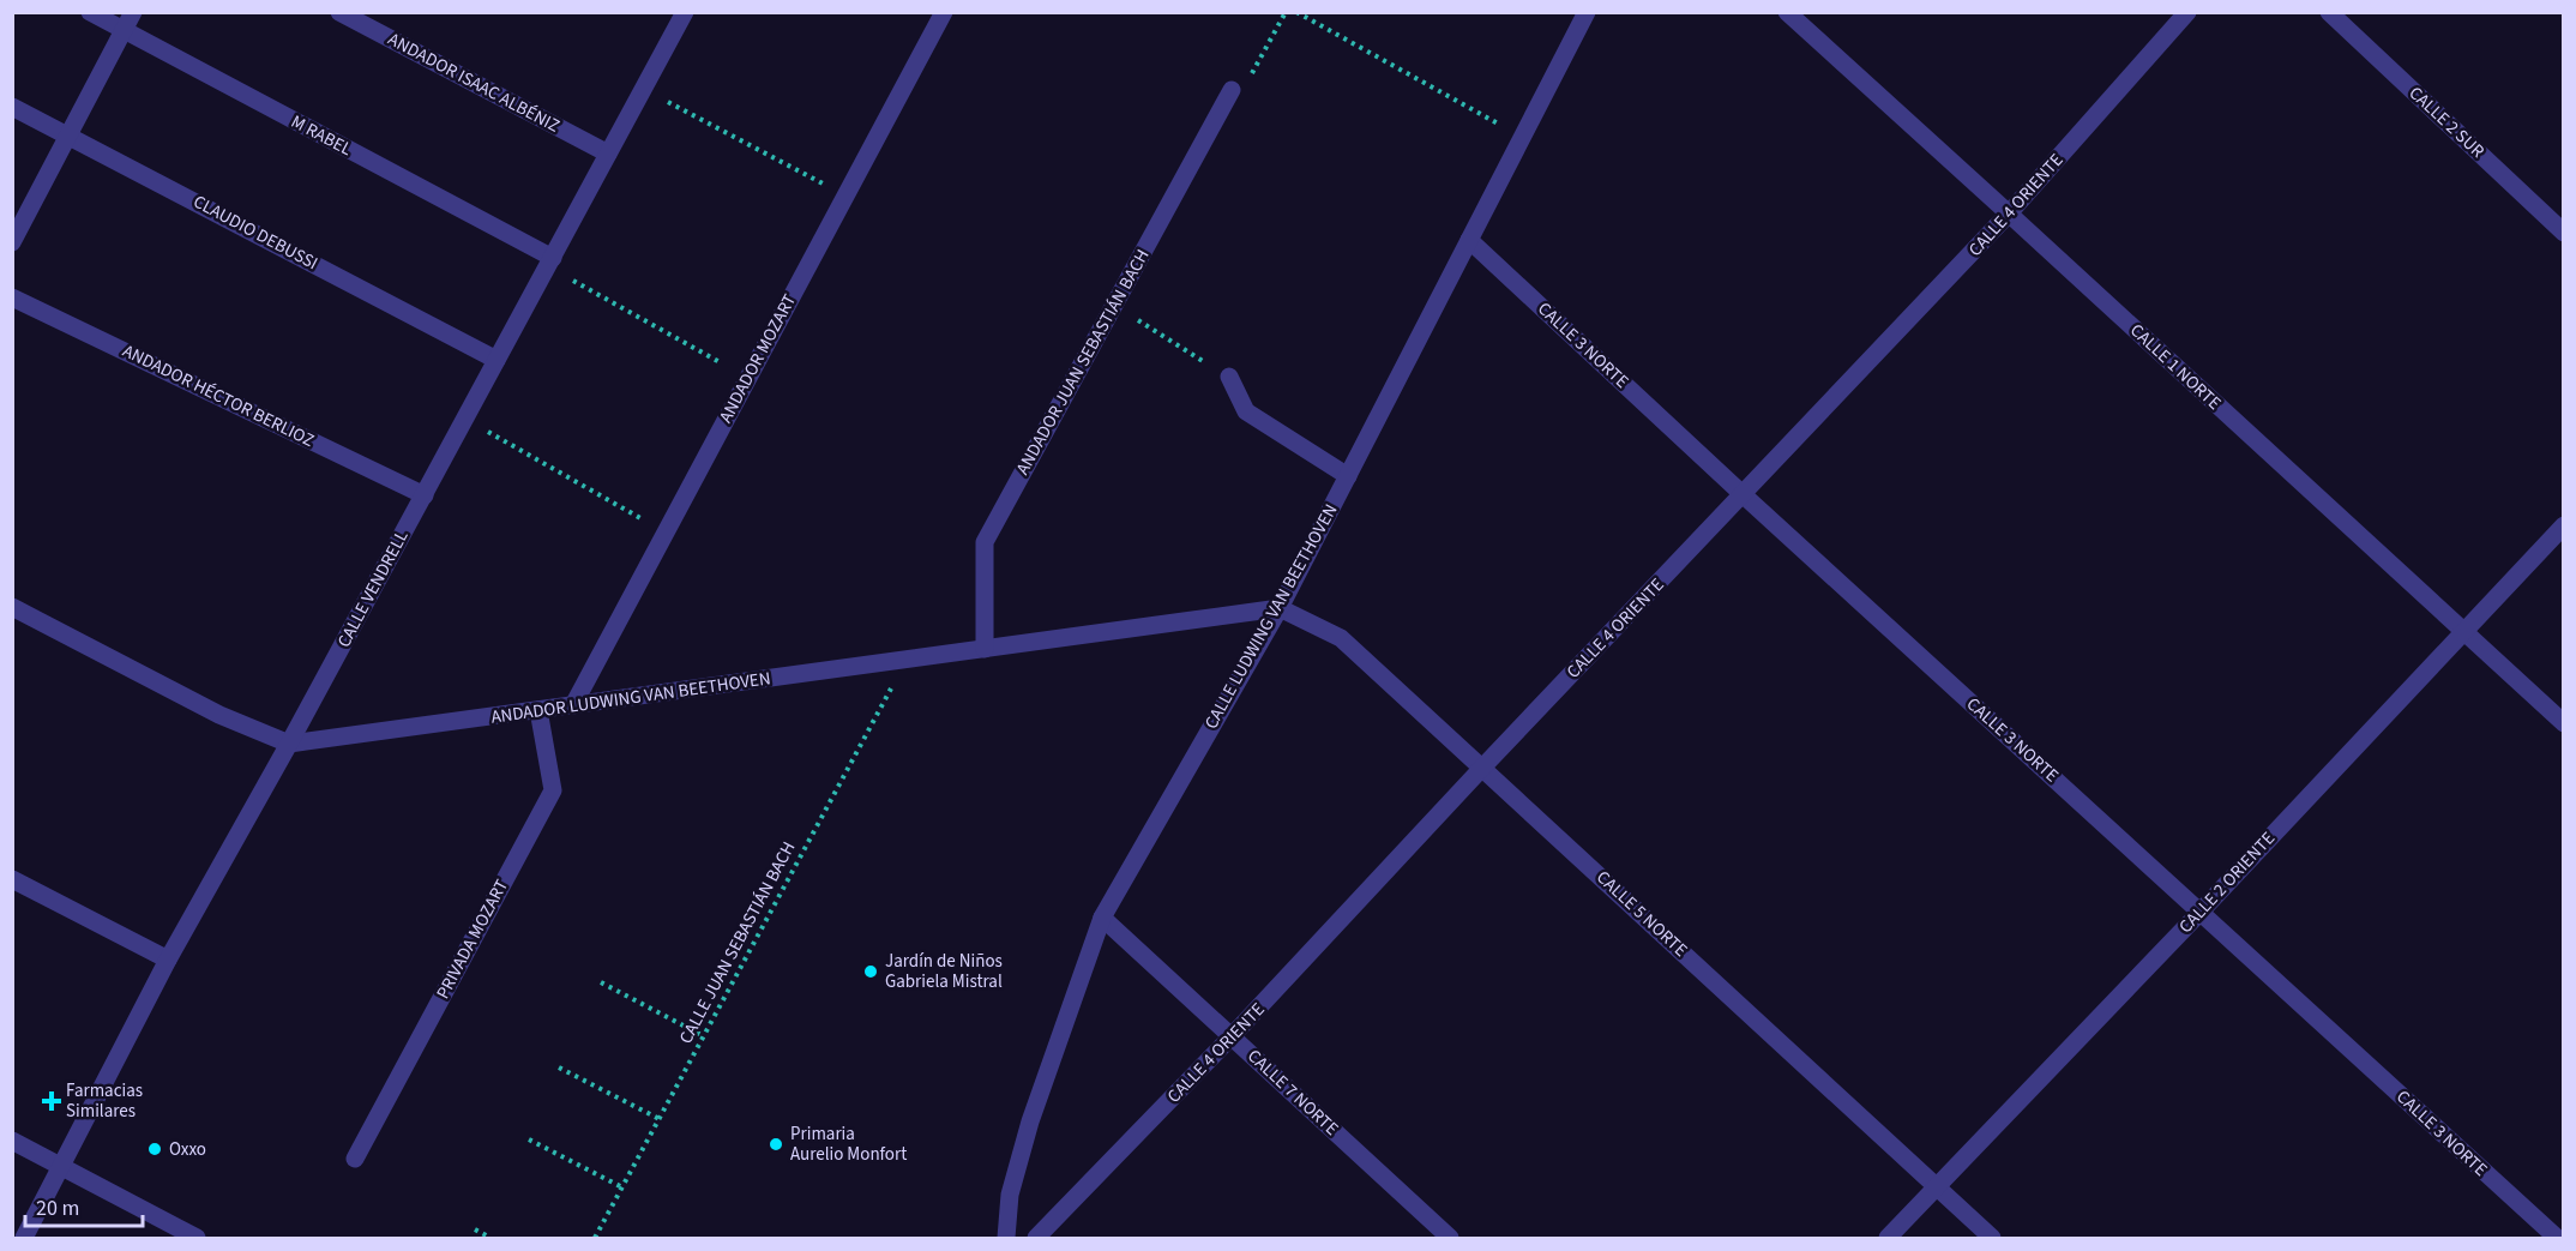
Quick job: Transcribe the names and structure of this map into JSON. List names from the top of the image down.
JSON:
{
  "streets": {
    "street": [
      "ANDADOR ISAAC ALBÉNIZ",
      "CALLE 2 SUR",
      "M RABEL",
      "CALLE 4 ORIENTE",
      "CLAUDIO DEBUSSI",
      "CALLE 3 NORTE",
      "ANDADOR MOZART",
      "ANDADOR JUAN SEBASTIÁN BACH",
      "CALLE 1 NORTE",
      "ANDADOR HÉCTOR BERLIOZ",
      "CALLE VENDRELL",
      "CALLE LUDWING VAN BEETHOVEN",
      "ANDADOR LUDWING VAN BEETHOVEN",
      "CALLE 2 ORIENTE",
      "CALLE 5 NORTE",
      "PRIVADA MOZART",
      "CALLE 7 NORTE"
    ],
    "path": ["CALLE JUAN SEBASTIÁN BACH"]
  },
  "crossings": [
    ["ANDADOR ISAAC ALBÉNIZ", "CALLE VENDRELL"],
    ["M RABEL", "CALLE VENDRELL"],
    ["CALLE 4 ORIENTE", "CALLE 3 NORTE"],
    ["CALLE 4 ORIENTE", "CALLE 1 NORTE"],
    ["CALLE 4 ORIENTE", "CALLE 5 NORTE"],
    ["CALLE 4 ORIENTE", "CALLE 7 NORTE"],
    ["CLAUDIO DEBUSSI", "CALLE VENDRELL"],
    ["CALLE 3 NORTE", "CALLE LUDWING VAN BEETHOVEN"],
    ["CALLE 3 NORTE", "CALLE 2 ORIENTE"],
    ["ANDADOR MOZART", "ANDADOR LUDWING VAN BEETHOVEN"],
    ["ANDADOR JUAN SEBASTIÁN BACH", "ANDADOR LUDWING VAN BEETHOVEN"],
    ["CALLE 1 NORTE", "CALLE 2 ORIENTE"],
    ["ANDADOR HÉCTOR BERLIOZ", "CALLE VENDRELL"],
    ["CALLE VENDRELL", "ANDADOR LUDWING VAN BEETHOVEN"],
    ["CALLE LUDWING VAN BEETHOVEN", "ANDADOR LUDWING VAN BEETHOVEN"],
    ["CALLE LUDWING VAN BEETHOVEN", "CALLE 5 NORTE"],
    ["CALLE LUDWING VAN BEETHOVEN", "CALLE 7 NORTE"],
    ["ANDADOR LUDWING VAN BEETHOVEN", "CALLE 5 NORTE"],
    ["ANDADOR LUDWING VAN BEETHOVEN", "PRIVADA MOZART"],
    ["ANDADOR LUDWING VAN BEETHOVEN", "CALLE JUAN SEBASTIÁN BACH"],
    ["CALLE 2 ORIENTE", "CALLE 5 NORTE"]
  ],
  "places": {
    "other": ["Jardín de Niños Gabriela Mistral", "Primaria Aurelio Monfort", "Oxxo"],
    "health": ["Farmacias Similares"]
  },
  "scale_bar": "20 m"
}
